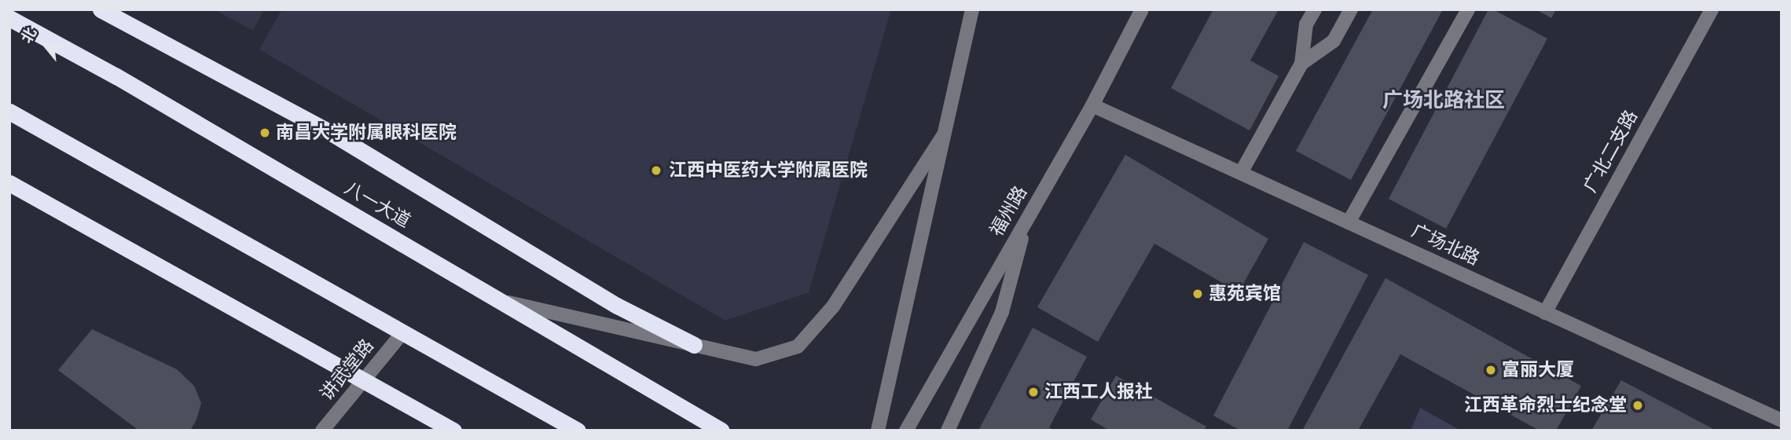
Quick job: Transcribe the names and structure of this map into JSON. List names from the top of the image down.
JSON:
{
  "streets": {
    "highway": ["八一大道"],
    "street": [
      "广北二支路",
      "福州路",
      "广场北路",
      "讲武堂路"
    ]
  },
  "crossings": [
    ["广北二支路", "广场北路"],
    ["福州路", "广场北路"]
  ],
  "districts": ["广场北路社区"],
  "places": [
    "南昌大学附属眼科医院",
    "江西中医药大学附属医院",
    "惠苑宾馆",
    "富丽大厦",
    "江西工人报社",
    "江西革命烈士纪念堂"
  ],
  "north": "top left"
}
